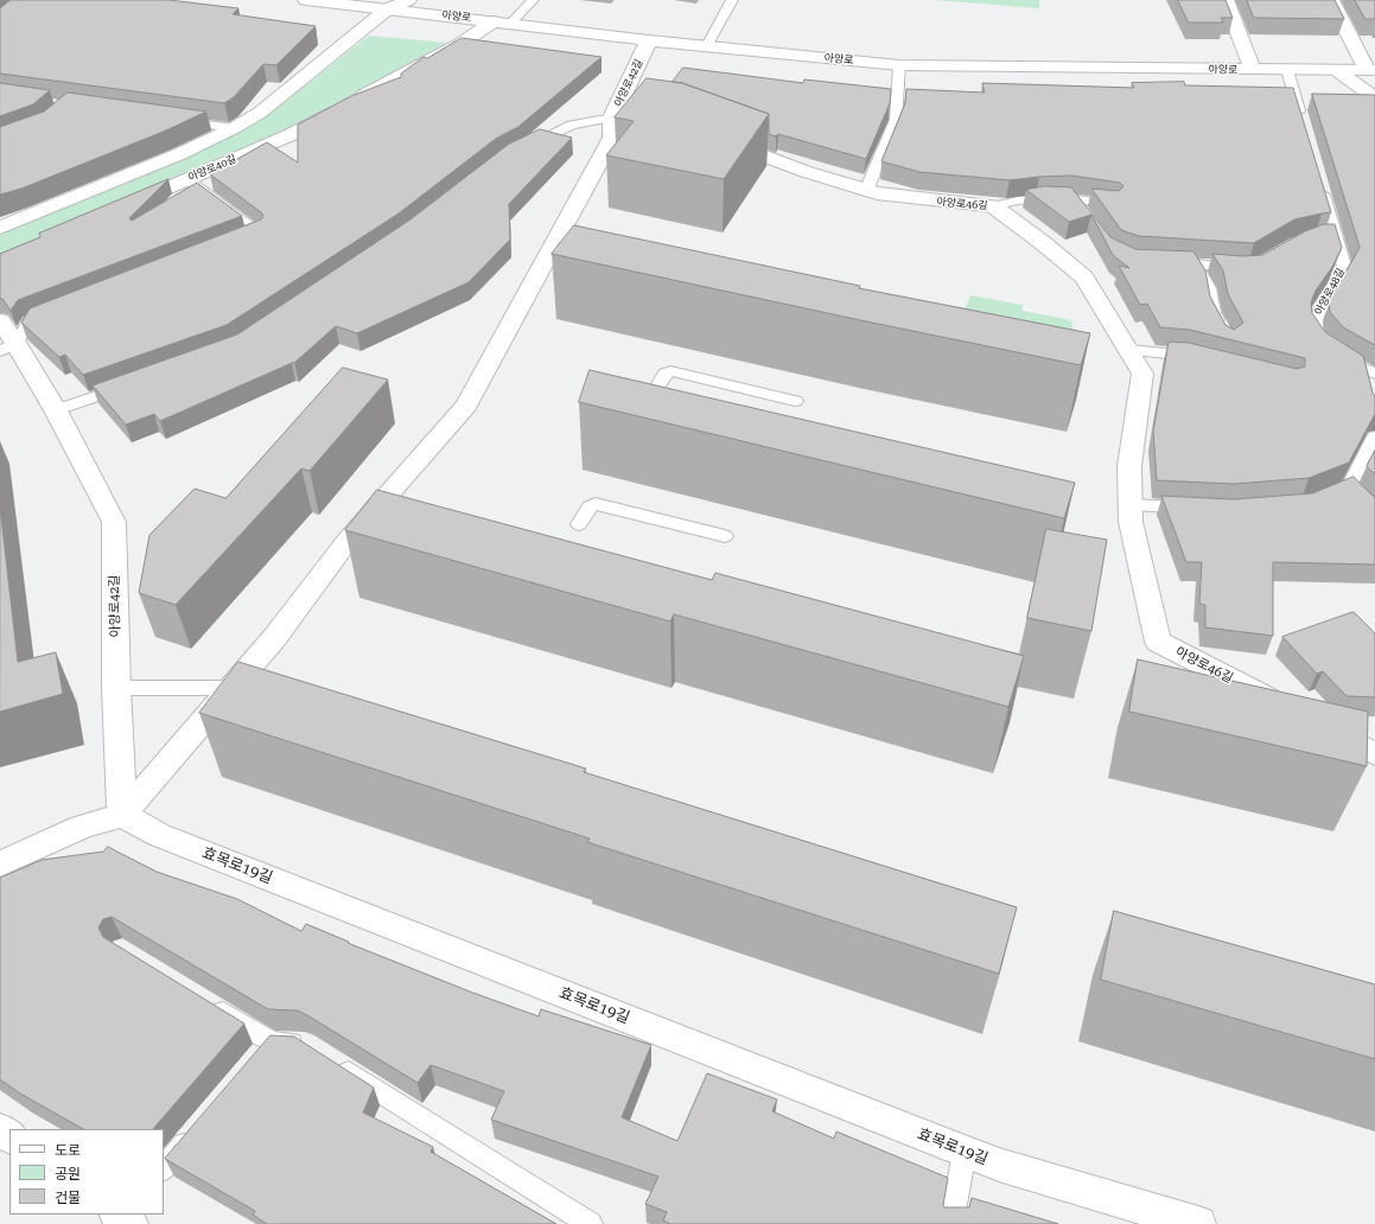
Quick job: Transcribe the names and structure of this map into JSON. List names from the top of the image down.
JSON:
{
  "streets": {
    "street": [
      "아양로",
      "아양로42길",
      "아양로40길",
      "아양로46길",
      "효목로19길"
    ],
    "lane": ["아양로48길"]
  },
  "crossings": [
    ["아양로", "아양로42길"],
    ["아양로", "아양로40길"],
    ["아양로42길", "효목로19길"]
  ],
  "legend": ["도로", "공원", "건물"]
}
